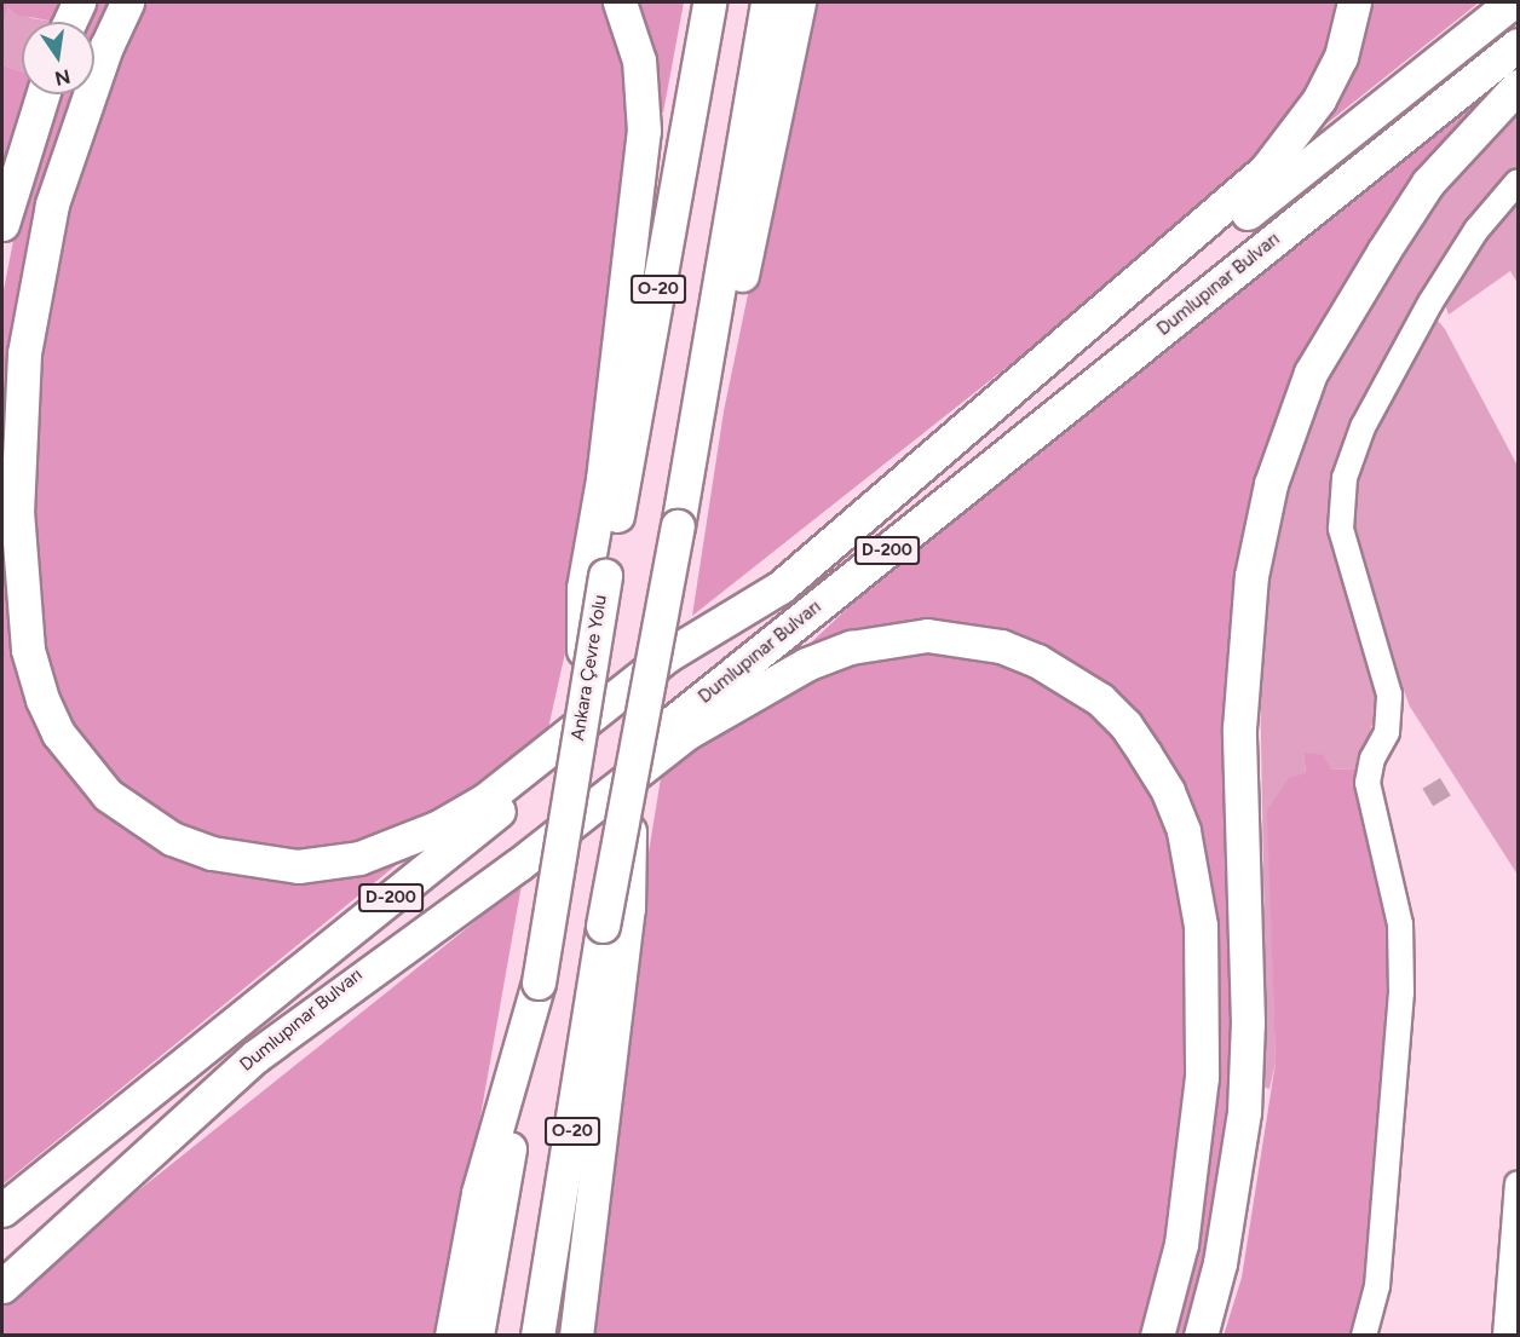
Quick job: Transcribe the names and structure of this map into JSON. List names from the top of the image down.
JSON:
{
  "streets": {
    "highway": [
      "Dumlupınar Bulvarı",
      "O-20",
      "D-200",
      "Ankara Çevre Yolu"
    ]
  },
  "north": "bottom"
}
